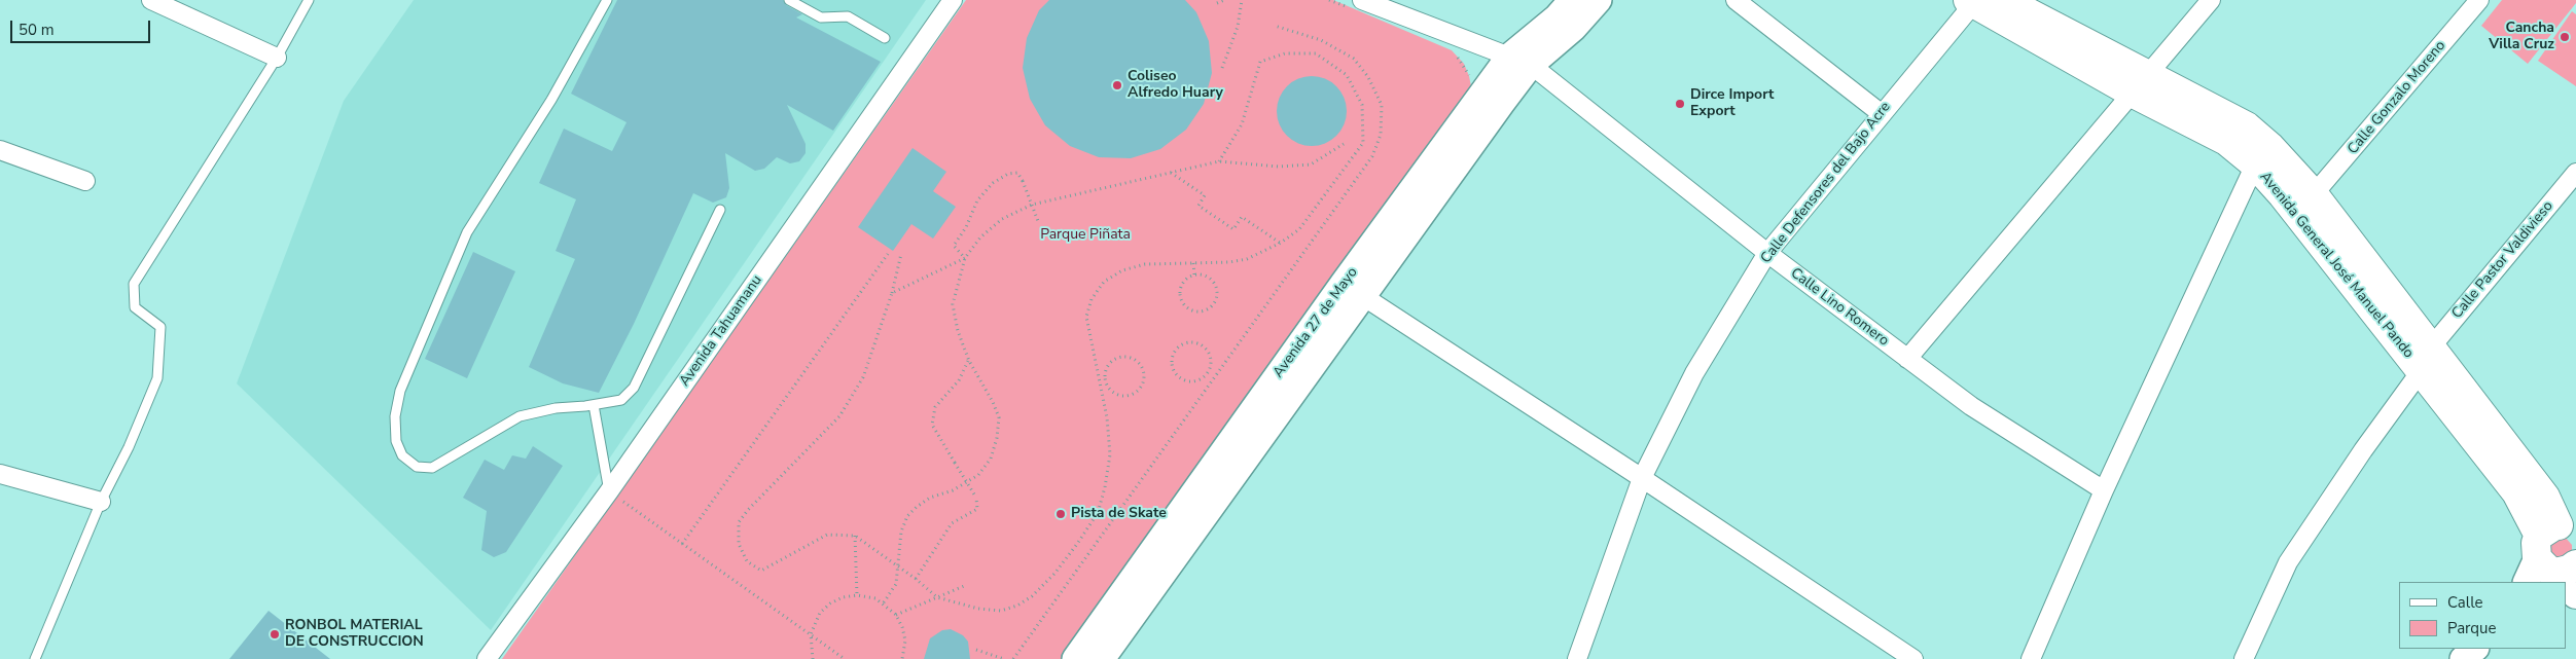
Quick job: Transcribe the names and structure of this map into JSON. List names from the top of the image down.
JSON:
{
  "streets": {
    "main road": ["Avenida General José Manuel Pando", "Avenida 27 de Mayo"],
    "street": [
      "Calle Gonzalo Moreno",
      "Calle Defensores del Bajo Acre",
      "Calle Pastor Valdivieso",
      "Calle Lino Romero",
      "Avenida Tahuamanu"
    ]
  },
  "crossings": [
    ["Calle Gonzalo Moreno", "Avenida General José Manuel Pando"],
    ["Calle Defensores del Bajo Acre", "Avenida General José Manuel Pando"],
    ["Calle Defensores del Bajo Acre", "Calle Lino Romero"],
    ["Calle Pastor Valdivieso", "Avenida General José Manuel Pando"],
    ["Calle Lino Romero", "Avenida 27 de Mayo"]
  ],
  "parks": ["Parque Piñata"],
  "places": [
    "Cancha Villa Cruz",
    "Coliseo Alfredo Huary",
    "Dirce Import Export",
    "Pista de Skate",
    "RONBOL MATERIAL DE CONSTRUCCION"
  ],
  "legend": ["Calle", "Parque"],
  "scale_bar": "50 m"
}
